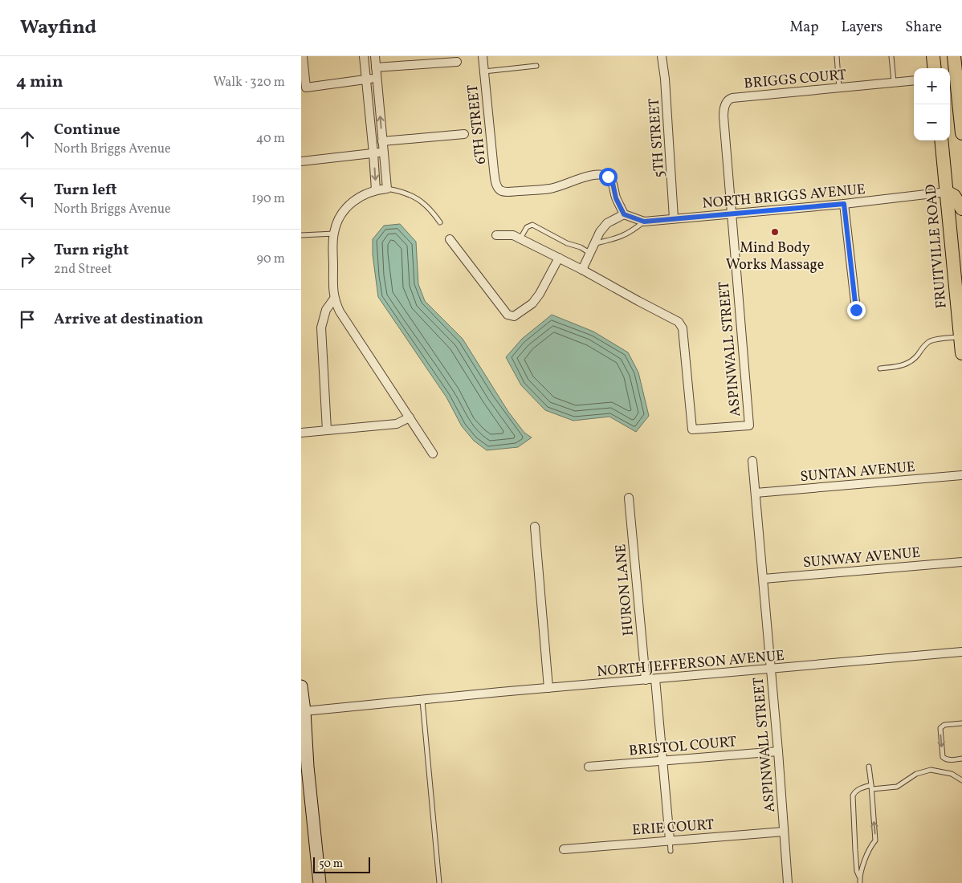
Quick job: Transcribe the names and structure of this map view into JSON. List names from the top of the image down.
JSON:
{
  "streets": {
    "main road": ["FRUITVILLE ROAD"],
    "street": [
      "BRIGGS COURT",
      "6TH STREET",
      "5TH STREET",
      "NORTH BRIGGS AVENUE",
      "ASPINWALL STREET",
      "SUNTAN AVENUE",
      "SUNWAY AVENUE",
      "HURON LANE",
      "NORTH JEFFERSON AVENUE",
      "BRISTOL COURT",
      "ERIE COURT"
    ]
  },
  "crossings": [
    ["BRIGGS COURT", "ASPINWALL STREET"],
    ["6TH STREET", "NORTH BRIGGS AVENUE"],
    ["5TH STREET", "NORTH BRIGGS AVENUE"],
    ["NORTH BRIGGS AVENUE", "FRUITVILLE ROAD"],
    ["NORTH BRIGGS AVENUE", "ASPINWALL STREET"],
    ["ASPINWALL STREET", "SUNTAN AVENUE"],
    ["ASPINWALL STREET", "SUNWAY AVENUE"],
    ["ASPINWALL STREET", "NORTH JEFFERSON AVENUE"],
    ["ASPINWALL STREET", "BRISTOL COURT"],
    ["ASPINWALL STREET", "ERIE COURT"],
    ["HURON LANE", "NORTH JEFFERSON AVENUE"]
  ],
  "places": ["Mind Body Works Massage"],
  "scale_bar": "50 m",
  "page": {
    "header": "Wayfind",
    "nav": ["Map", "Layers", "Share"],
    "heading": ["4 min", "Walk · 320 m"],
    "map_buttons": ["+", "−"],
    "list": [
      ["Continue", "North Briggs Avenue", "40 m"],
      ["Turn left", "North Briggs Avenue", "190 m"],
      ["Turn right", "2nd Street", "90 m"],
      "Arrive at destination"
    ],
    "scale": "50 m"
  }
}
